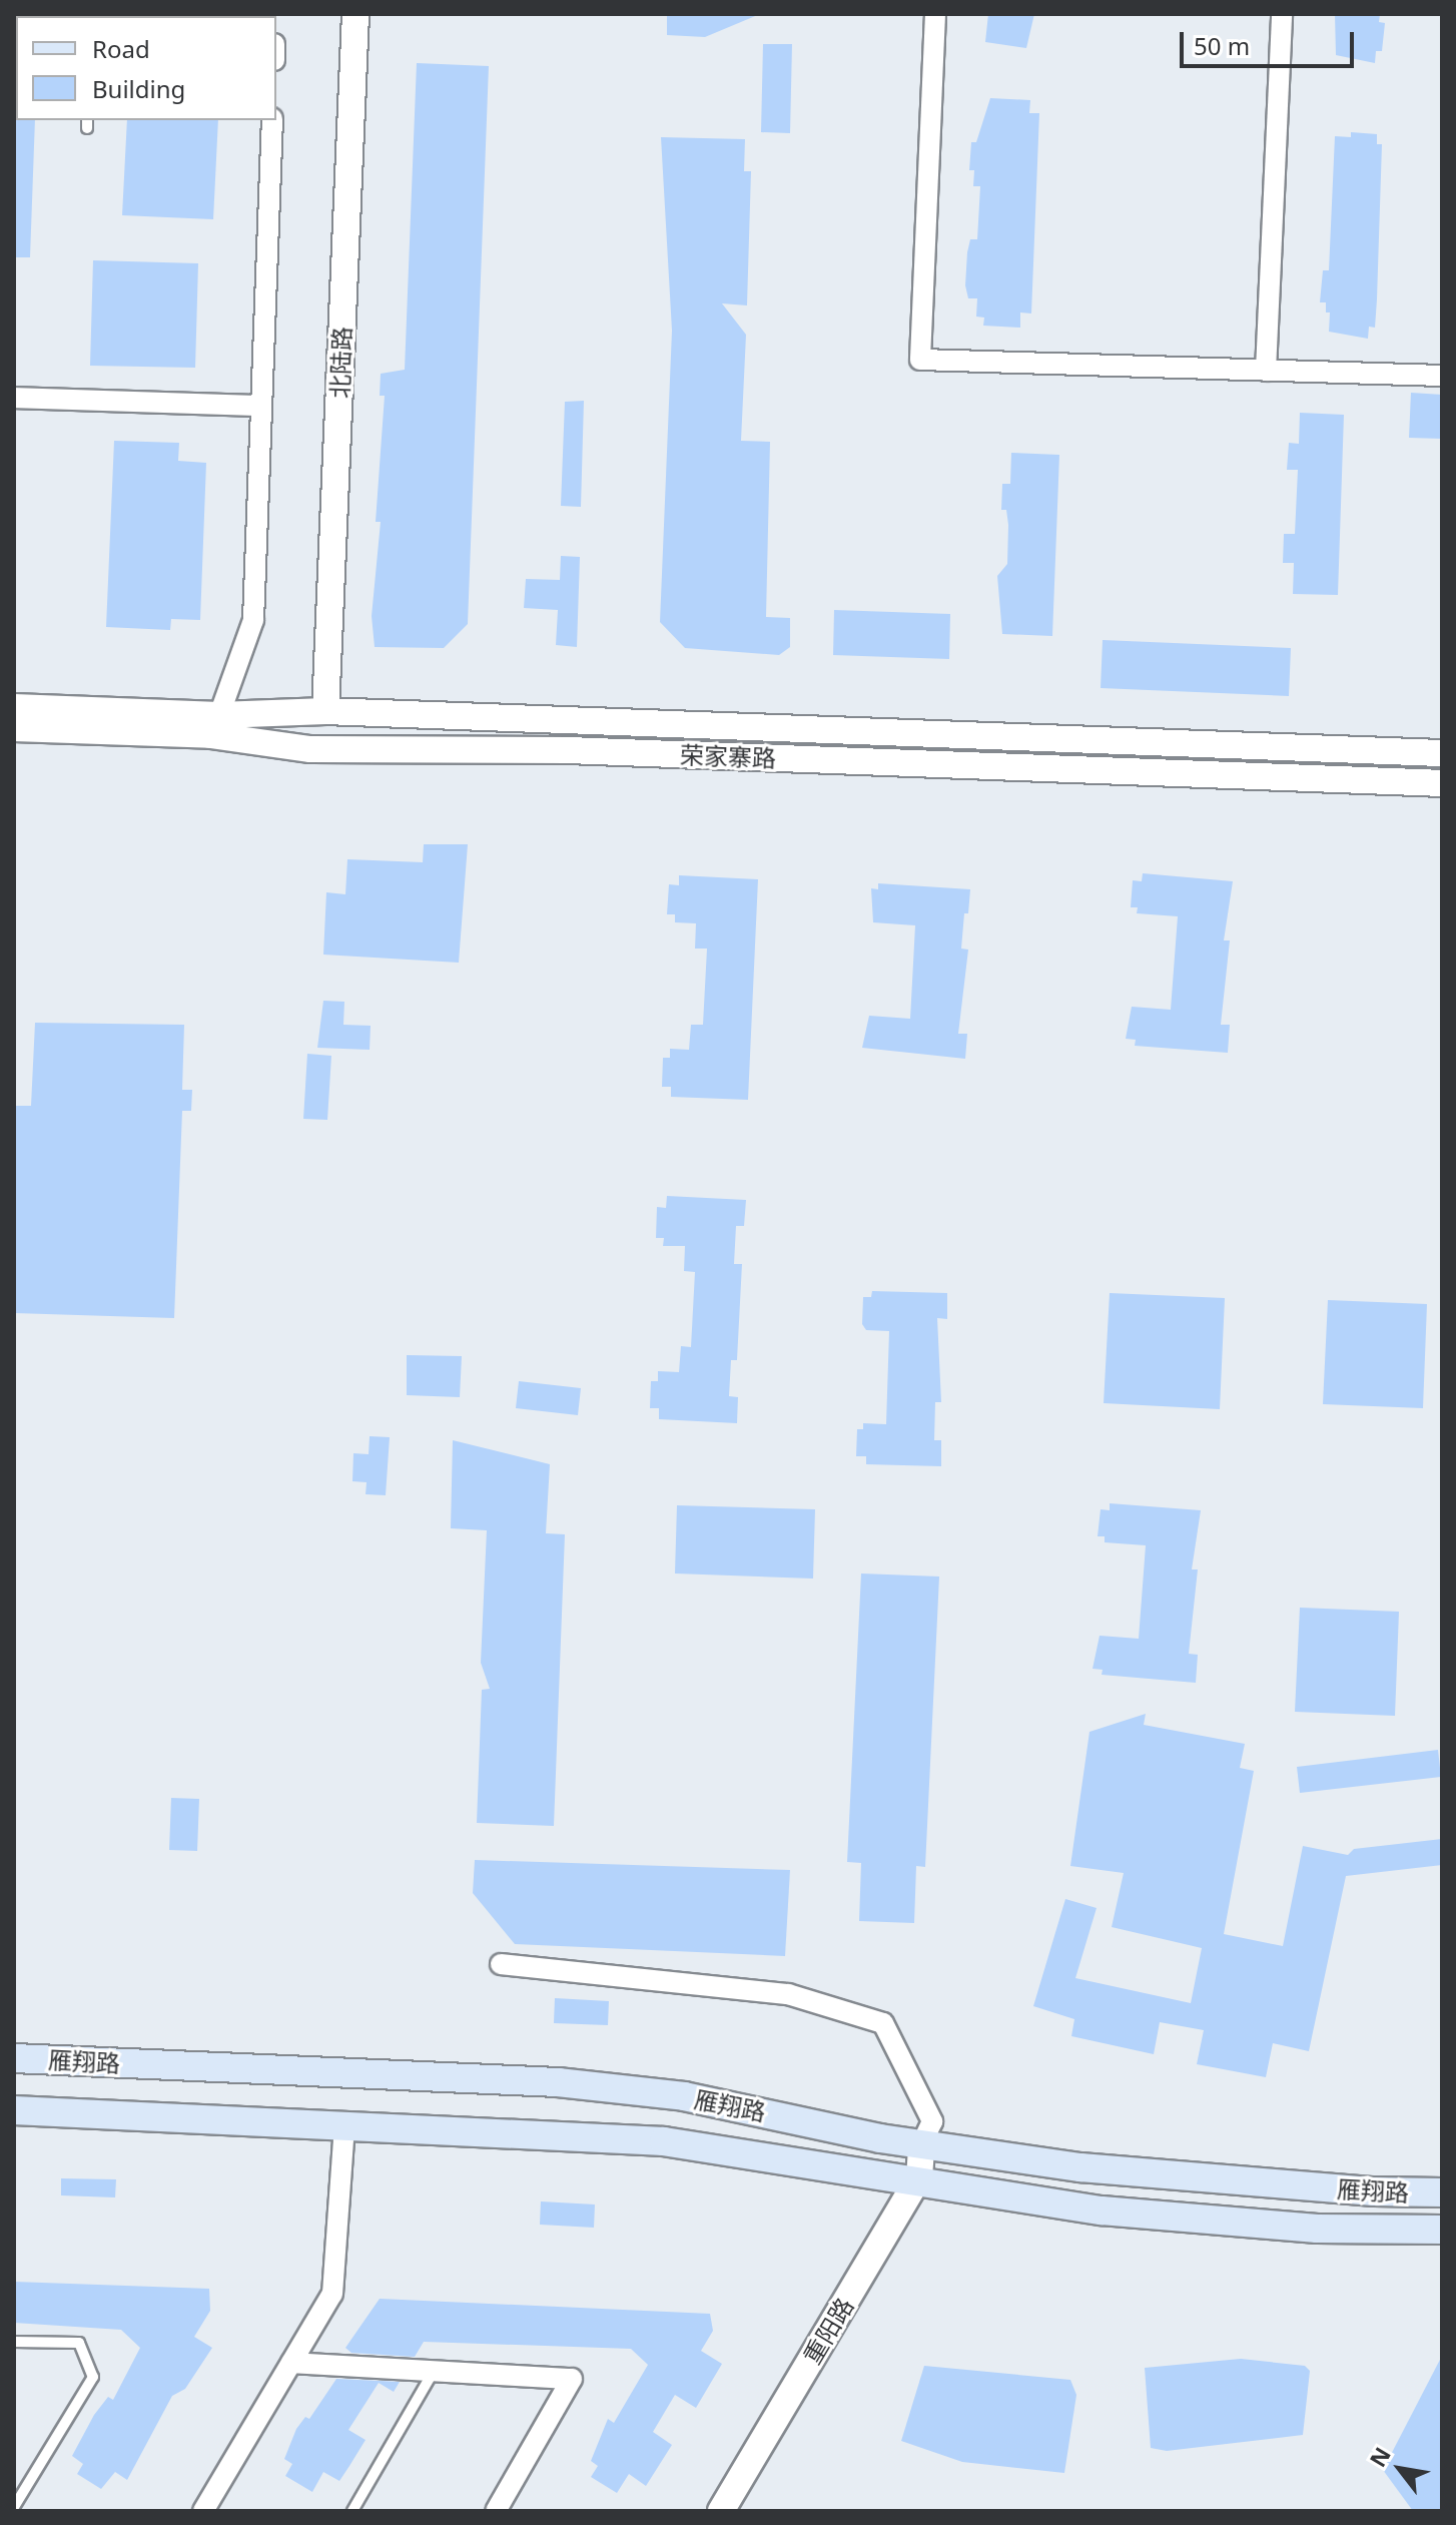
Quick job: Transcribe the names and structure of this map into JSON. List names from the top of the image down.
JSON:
{
  "streets": {
    "main road": ["雁翔路"],
    "street": ["北陆路", "荣家寨路", "重阳路"]
  },
  "crossings": [
    ["北陆路", "荣家寨路"],
    ["雁翔路", "重阳路"]
  ],
  "legend": ["Road", "Building"],
  "scale_bar": "50 m",
  "north": "top left"
}
